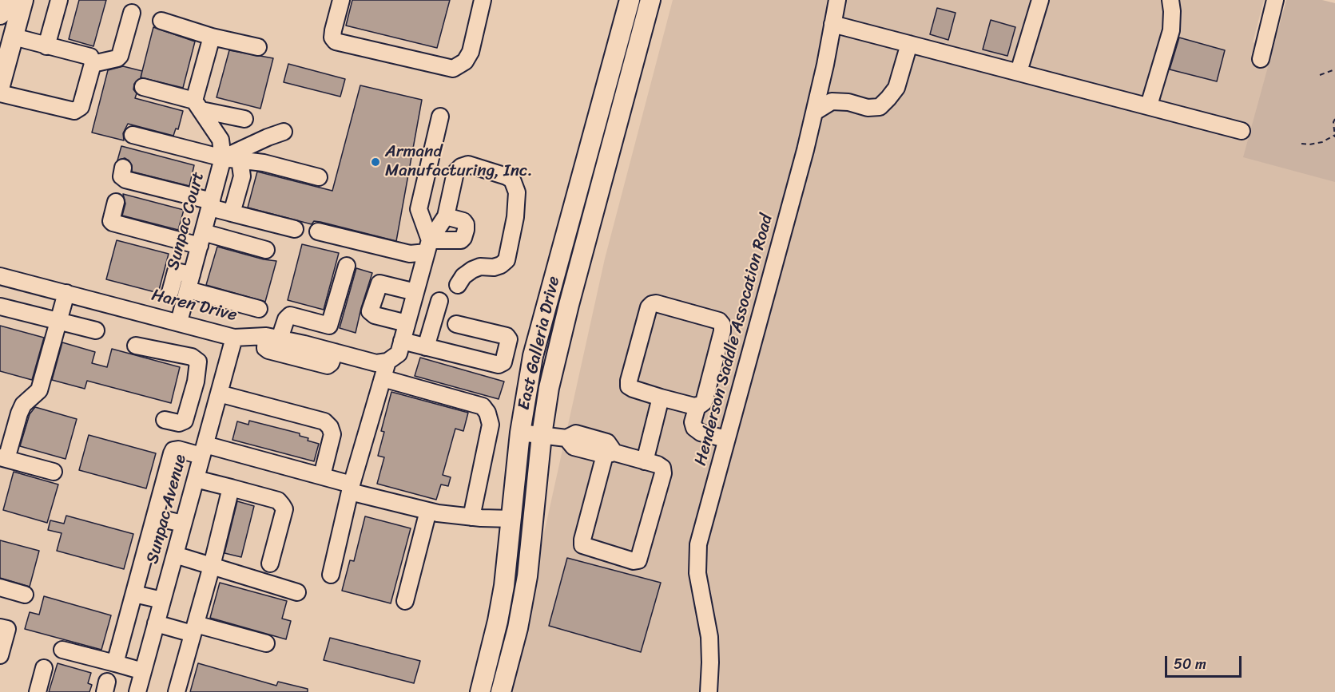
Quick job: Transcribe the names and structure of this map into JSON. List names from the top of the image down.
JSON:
{
  "streets": {
    "main road": ["East Galleria Drive"],
    "street": [
      "Sunpac Court",
      "Haren Drive",
      "Henderson Saddle Assocation Road",
      "Sunpac Avenue"
    ]
  },
  "crossings": [
    ["Sunpac Court", "Haren Drive"],
    ["Haren Drive", "Sunpac Avenue"]
  ],
  "places": ["Armand Manufacturing, Inc."],
  "scale_bar": "50 m"
}
